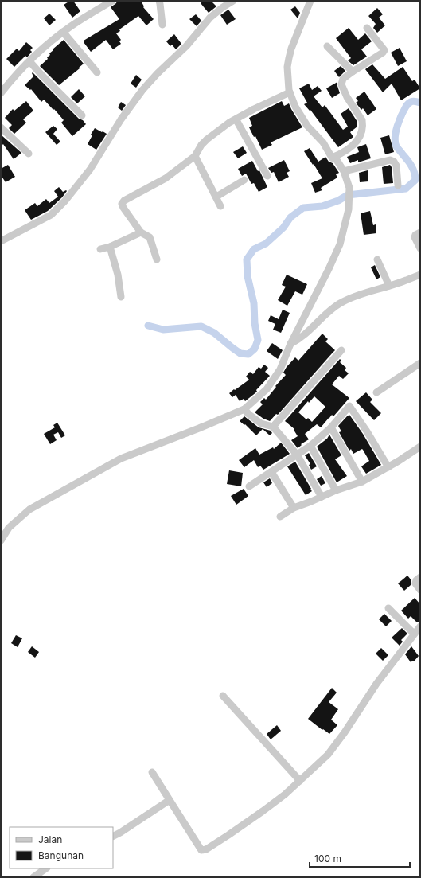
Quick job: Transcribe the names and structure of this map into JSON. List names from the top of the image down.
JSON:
{
  "legend": ["Jalan", "Bangunan"],
  "scale_bar": "100 m"
}
